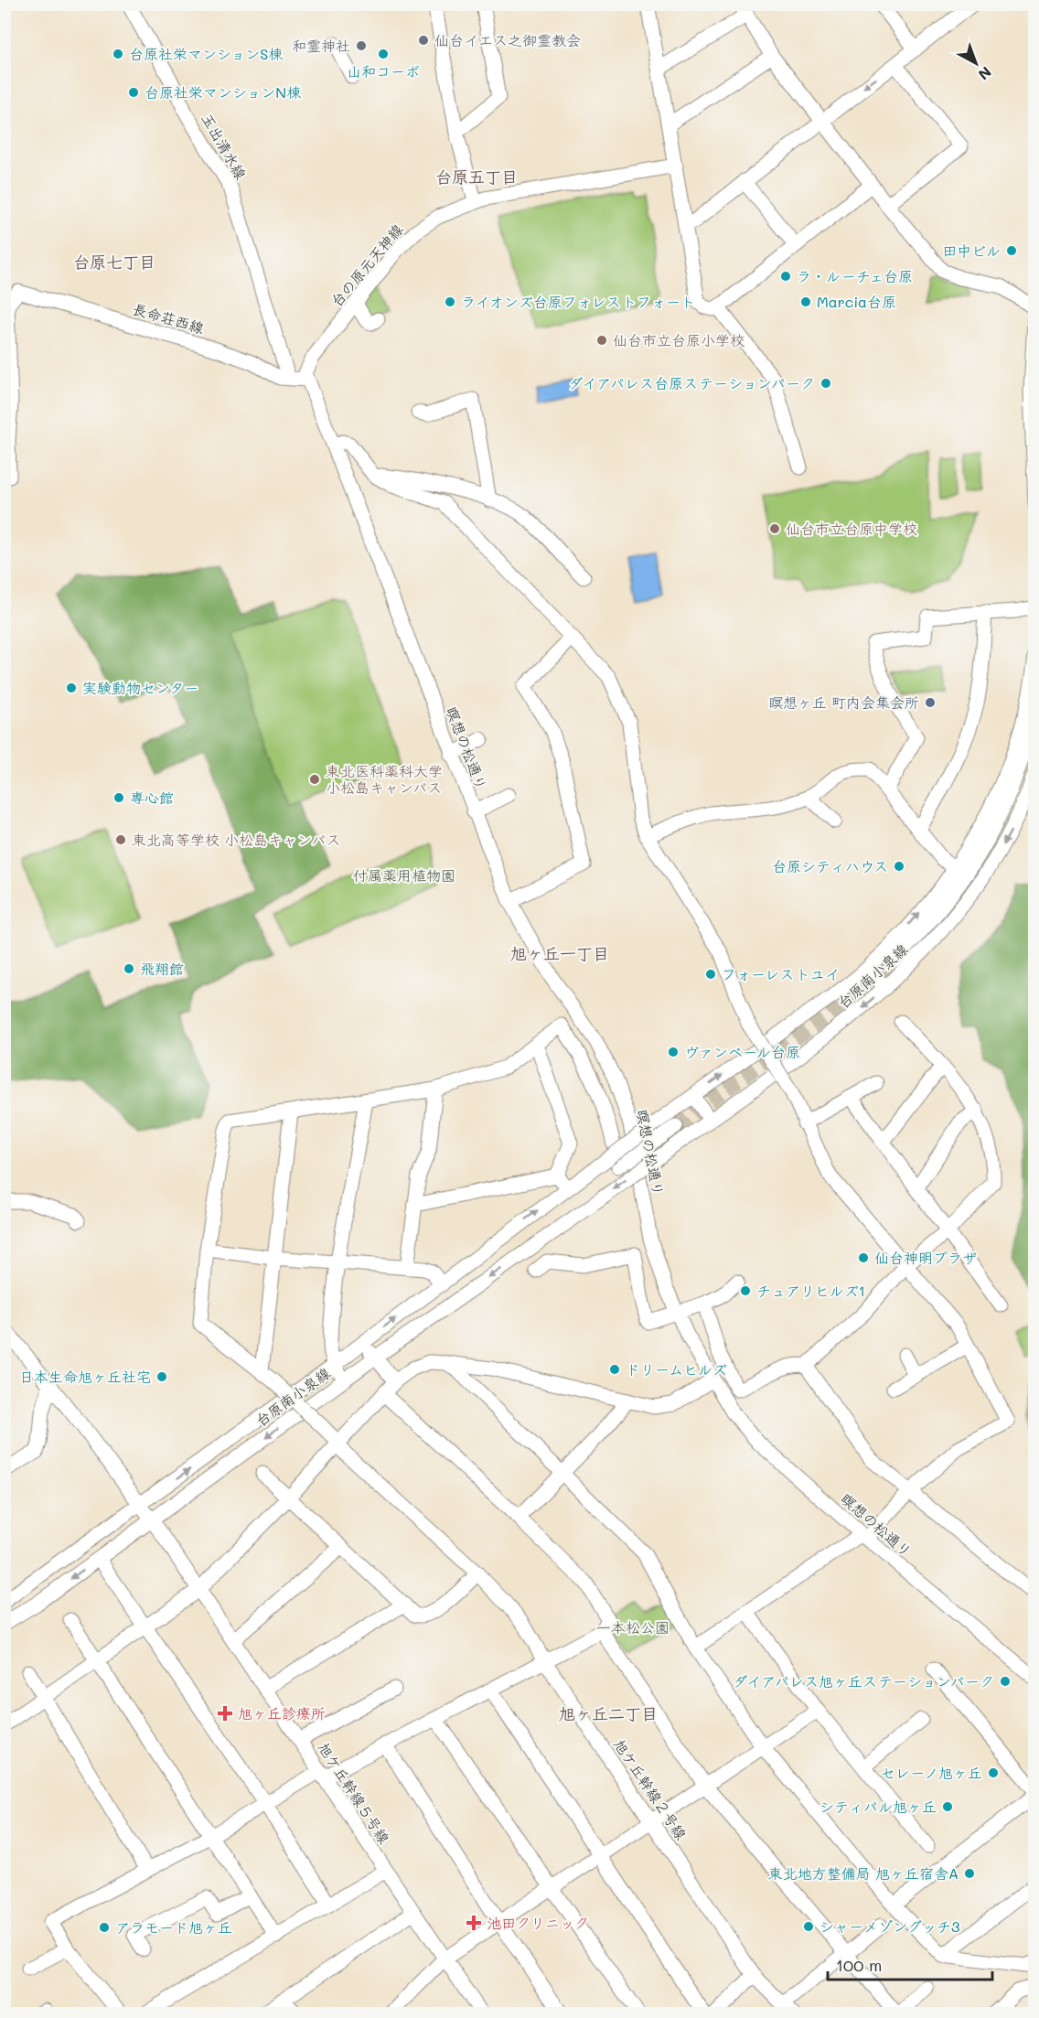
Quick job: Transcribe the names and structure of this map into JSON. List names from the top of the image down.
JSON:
{
  "streets": {
    "street": [
      "玉出清水線",
      "台の原元天神線",
      "長命荘西線",
      "瞑想の松通り",
      "台原南小泉線",
      "旭ケ丘幹線２号線",
      "旭ケ丘幹線５号線"
    ]
  },
  "crossings": [
    ["玉出清水線", "長命荘西線"],
    ["台の原元天神線", "長命荘西線"],
    ["台の原元天神線", "瞑想の松通り"],
    ["長命荘西線", "瞑想の松通り"],
    ["台原南小泉線", "旭ケ丘幹線５号線"]
  ],
  "districts": [
    "台原五丁目",
    "台原七丁目",
    "旭ヶ丘一丁目",
    "旭ヶ丘二丁目"
  ],
  "parks": ["付属薬用植物園", "一本松公園"],
  "places": {
    "other": [
      "仙台イエス之御霊教会",
      "和霊神社",
      "台原社栄マンションS棟",
      "山和コーポ",
      "台原社栄マンションN棟",
      "田中ビル",
      "ラ・ルーチェ台原",
      "ライオンズ台原フォレストフォート",
      "Marcia台原",
      "仙台市立台原小学校",
      "ダイアパレス台原ステーションパーク",
      "仙台市立台原中学校",
      "実験動物センター",
      "瞑想ヶ丘 町内会集会所",
      "東北医科薬科大学 小松島キャンパス",
      "専心館",
      "東北高等学校 小松島キャンパス",
      "台原シティハウス",
      "飛翔館",
      "フォーレストユイ",
      "ヴァンベール台原",
      "仙台神明プラザ",
      "チュアリヒルズ1",
      "ドリームヒルズ",
      "日本生命旭ヶ丘社宅",
      "ダイアパレス旭ヶ丘ステーションパーク",
      "セレーノ旭ヶ丘",
      "シティパル旭ヶ丘",
      "東北地方整備局 旭ヶ丘宿舎A",
      "シャーメゾングッチ3",
      "アラモード旭ヶ丘"
    ],
    "health": ["旭ヶ丘診療所", "池田クリニック"]
  },
  "scale_bar": "100 m",
  "north": "bottom right"
}
